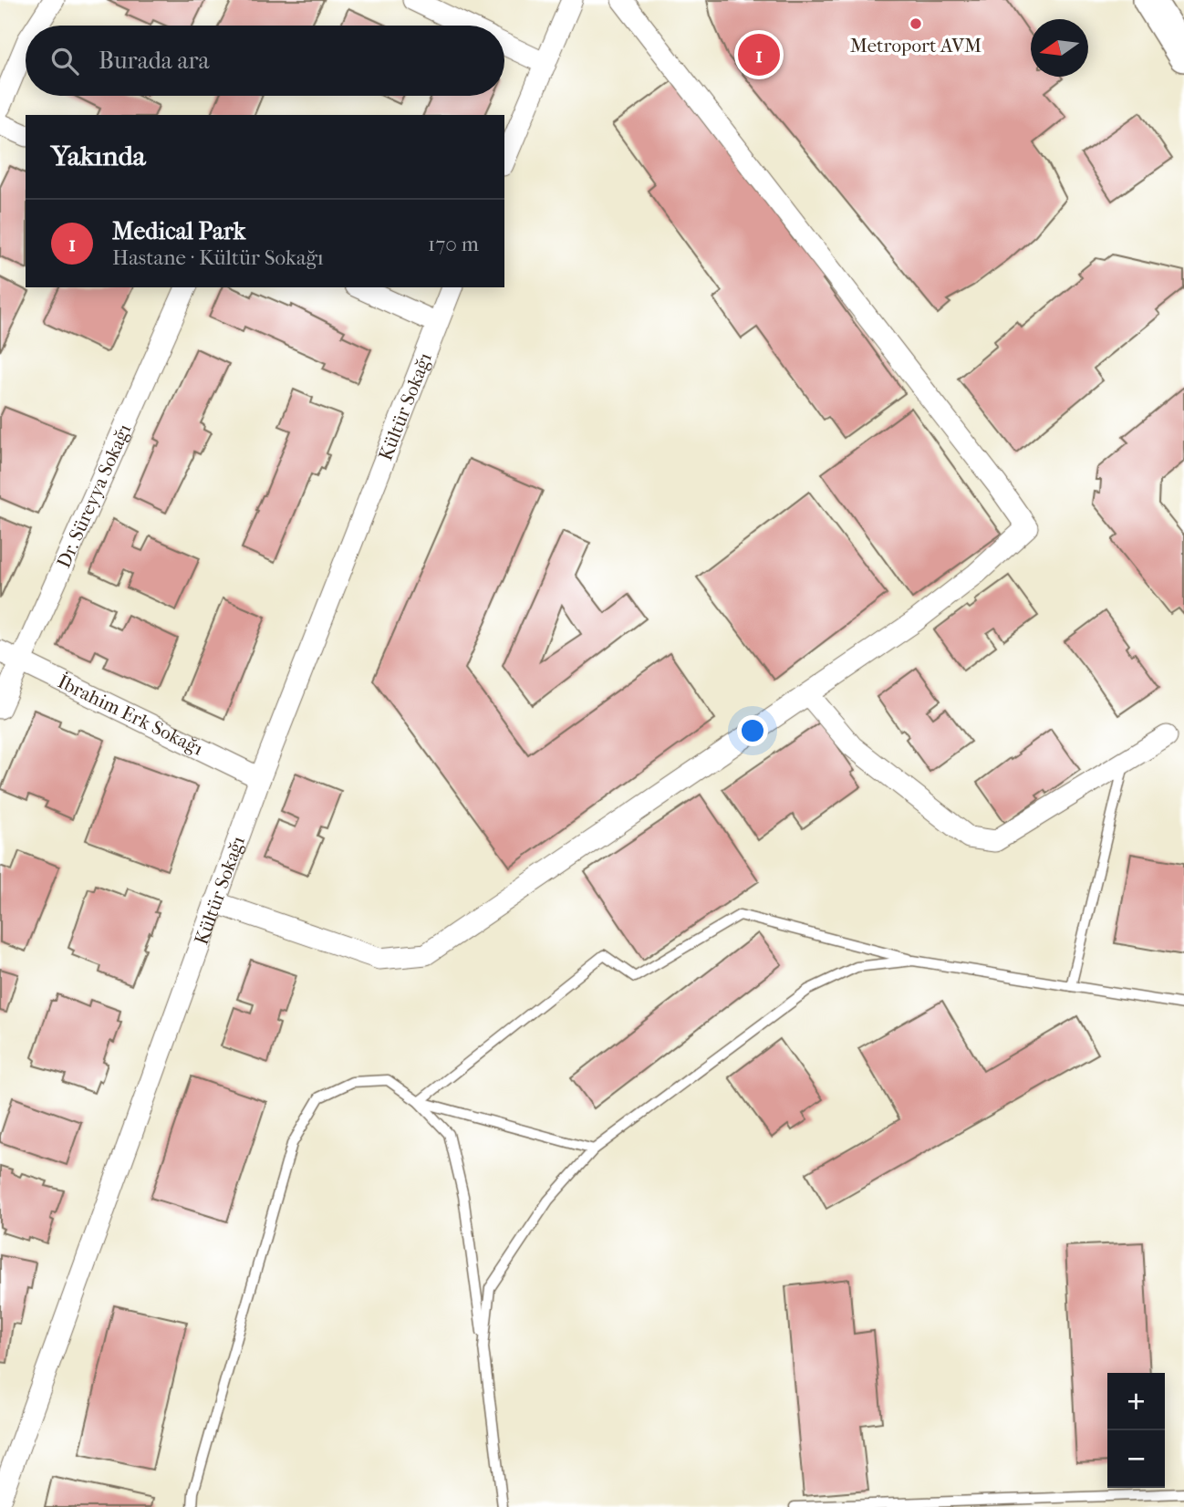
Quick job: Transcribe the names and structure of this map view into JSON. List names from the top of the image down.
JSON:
{
  "streets": {
    "street": ["Kültür Sokağı", "Dr. Süreyya Sokağı", "İbrahim Erk Sokağı"]
  },
  "crossings": [
    ["Kültür Sokağı", "İbrahim Erk Sokağı"],
    ["Dr. Süreyya Sokağı", "İbrahim Erk Sokağı"]
  ],
  "places": ["Metroport AVM"],
  "north": "left",
  "page": {
    "search": "Burada ara",
    "pins": "1",
    "heading": "Yakında",
    "list": [
      {
        "mark": "1",
        "name": "Medical Park",
        "note": "Hastane · Kültür Sokağı",
        "value": "170 m"
      }
    ],
    "map_buttons": ["+", "−"]
  }
}
